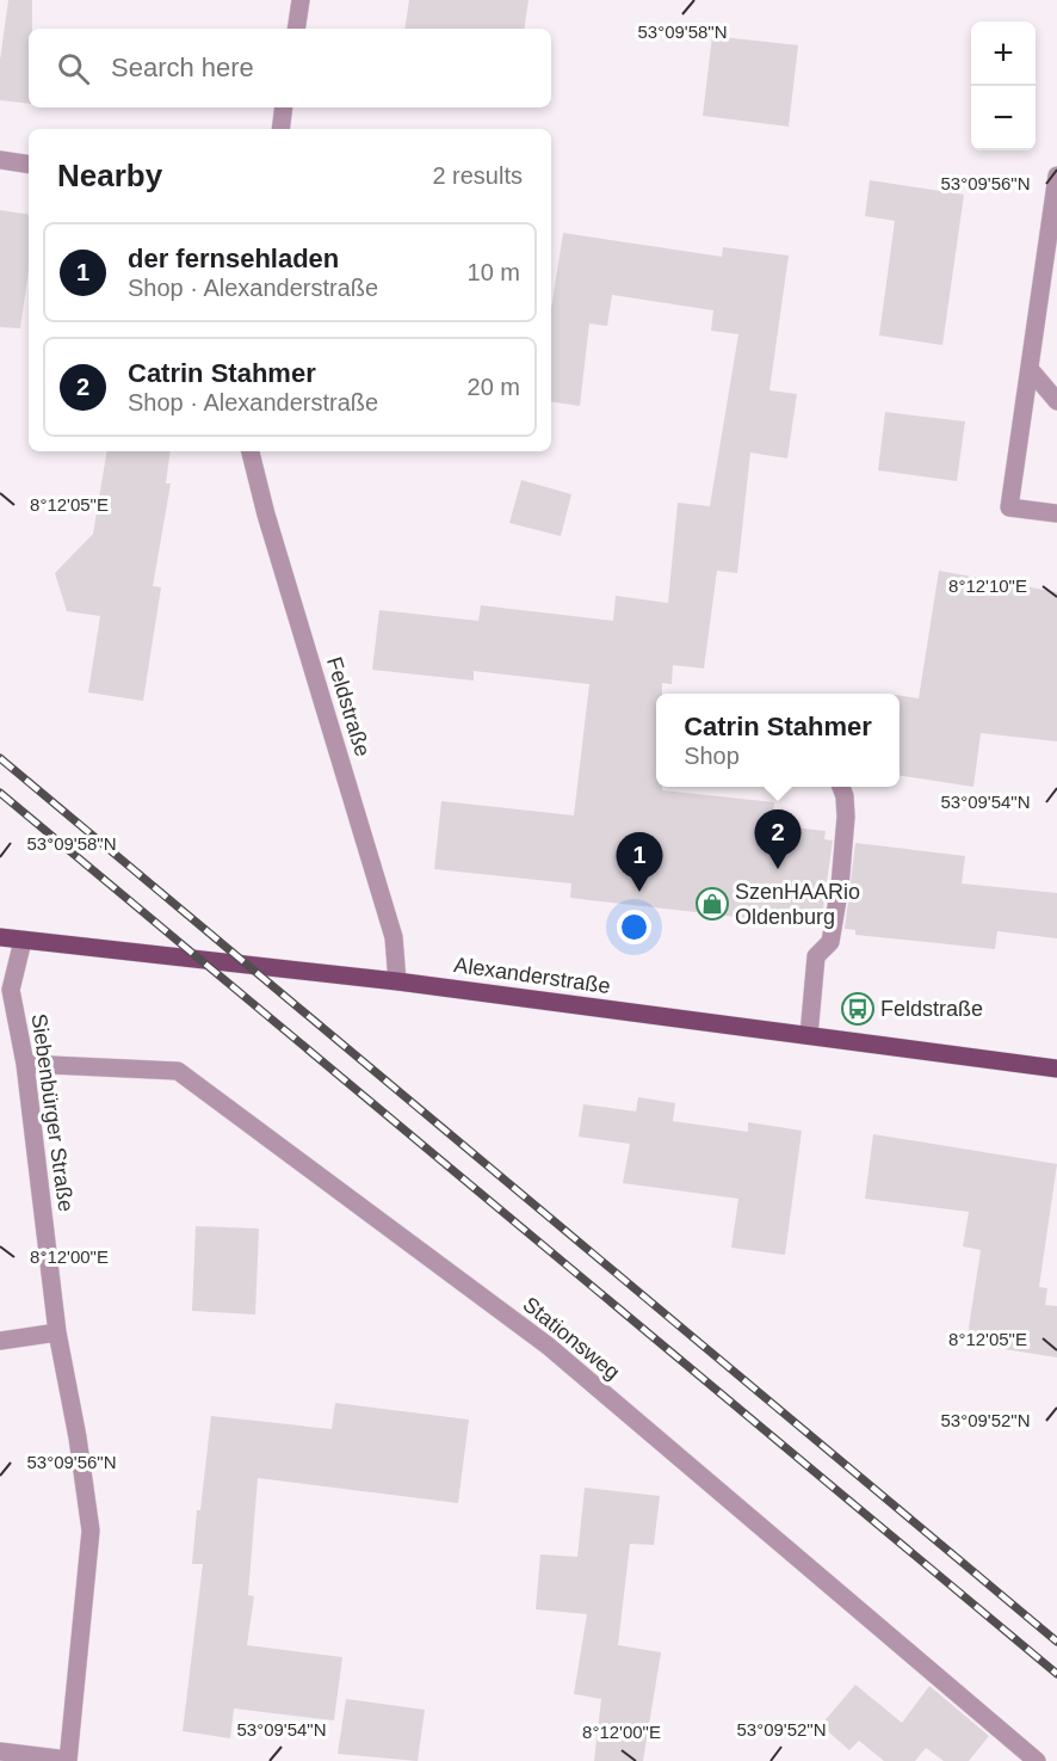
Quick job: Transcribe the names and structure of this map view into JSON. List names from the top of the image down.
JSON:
{
  "streets": {
    "main road": ["Alexanderstraße"],
    "street": ["Feldstraße", "Siebenbürger Straße", "Stationsweg"]
  },
  "crossings": [
    ["Feldstraße", "Alexanderstraße"],
    ["Alexanderstraße", "Siebenbürger Straße"],
    ["Siebenbürger Straße", "Stationsweg"]
  ],
  "places": {
    "shop": ["SzenHAARio Oldenburg"],
    "bus stop": ["Feldstraße"]
  },
  "page": {
    "map_buttons": ["+", "−"],
    "search": "Search here",
    "heading": ["Nearby", "2 results"],
    "list": [
      {
        "mark": "1",
        "name": "der fernsehladen",
        "note": "Shop · Alexanderstraße",
        "value": "10 m"
      },
      {
        "mark": "2",
        "name": "Catrin Stahmer",
        "note": "Shop · Alexanderstraße",
        "value": "20 m"
      }
    ],
    "popup": ["Catrin Stahmer", "Shop"],
    "pins": ["2", "1"]
  },
  "coordinates": [
    "53°09'58\"N",
    "53°09'56\"N",
    "8°12'05\"E",
    "8°12'10\"E",
    "53°09'54\"N",
    "8°12'00\"E",
    "53°09'52\"N"
  ]
}
